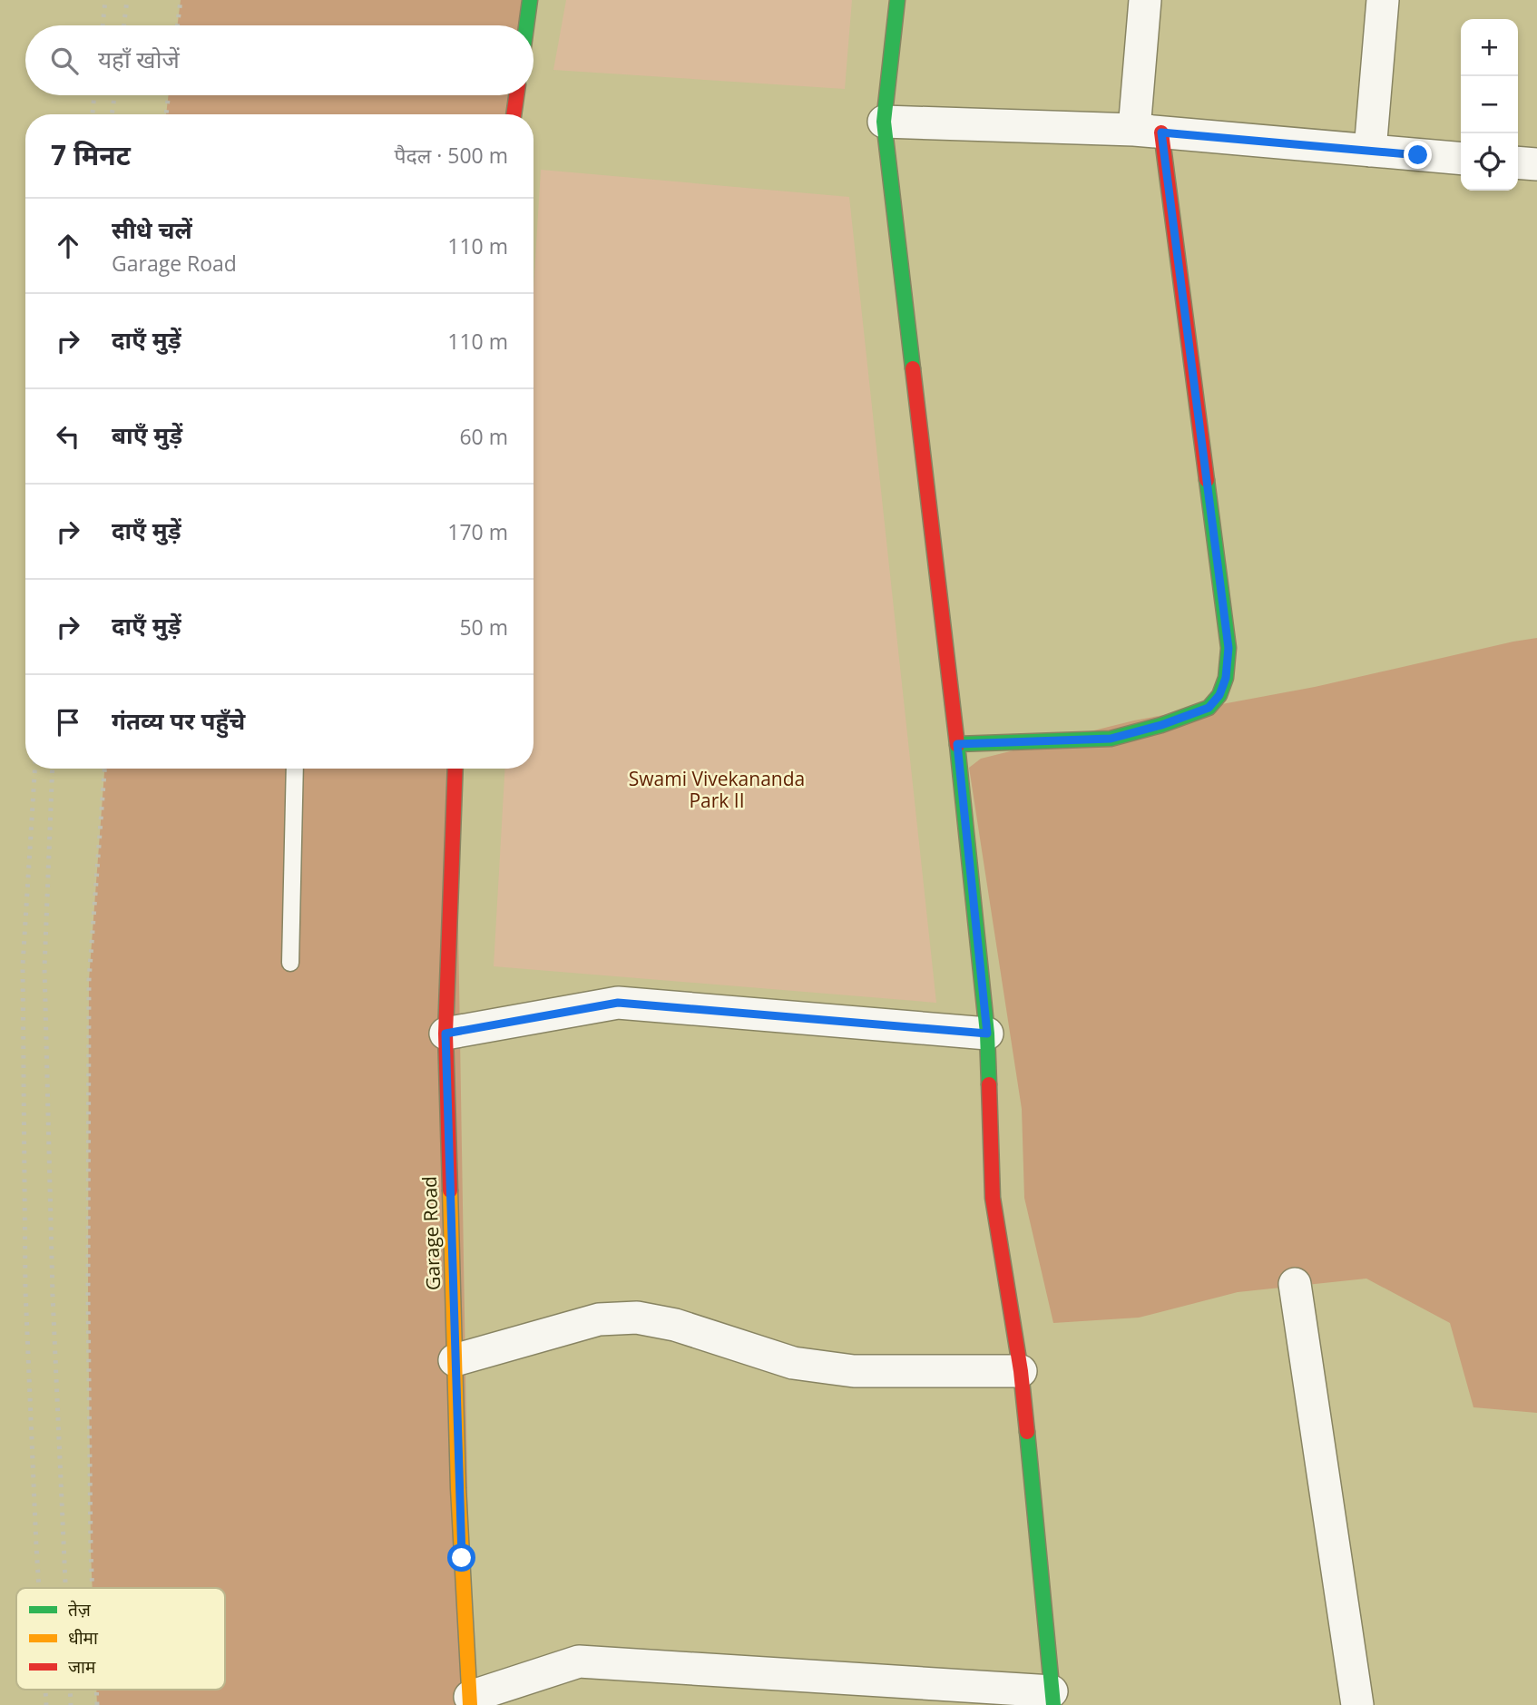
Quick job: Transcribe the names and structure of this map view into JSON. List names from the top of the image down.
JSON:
{
  "streets": {
    "street": ["Garage Road"]
  },
  "parks": ["Swami Vivekananda Park II"],
  "legend": ["तेज़", "धीमा", "जाम"],
  "page": {
    "map_buttons": ["+", "−"],
    "search": "यहाँ खोजें",
    "heading": ["7 मिनट", "पैदल · 500 m"],
    "list": [
      ["सीधे चलें", "Garage Road", "110 m"],
      ["दाएँ मुड़ें", "110 m"],
      ["बाएँ मुड़ें", "60 m"],
      ["दाएँ मुड़ें", "170 m"],
      ["दाएँ मुड़ें", "50 m"],
      "गंतव्य पर पहुँचे"
    ]
  }
}
